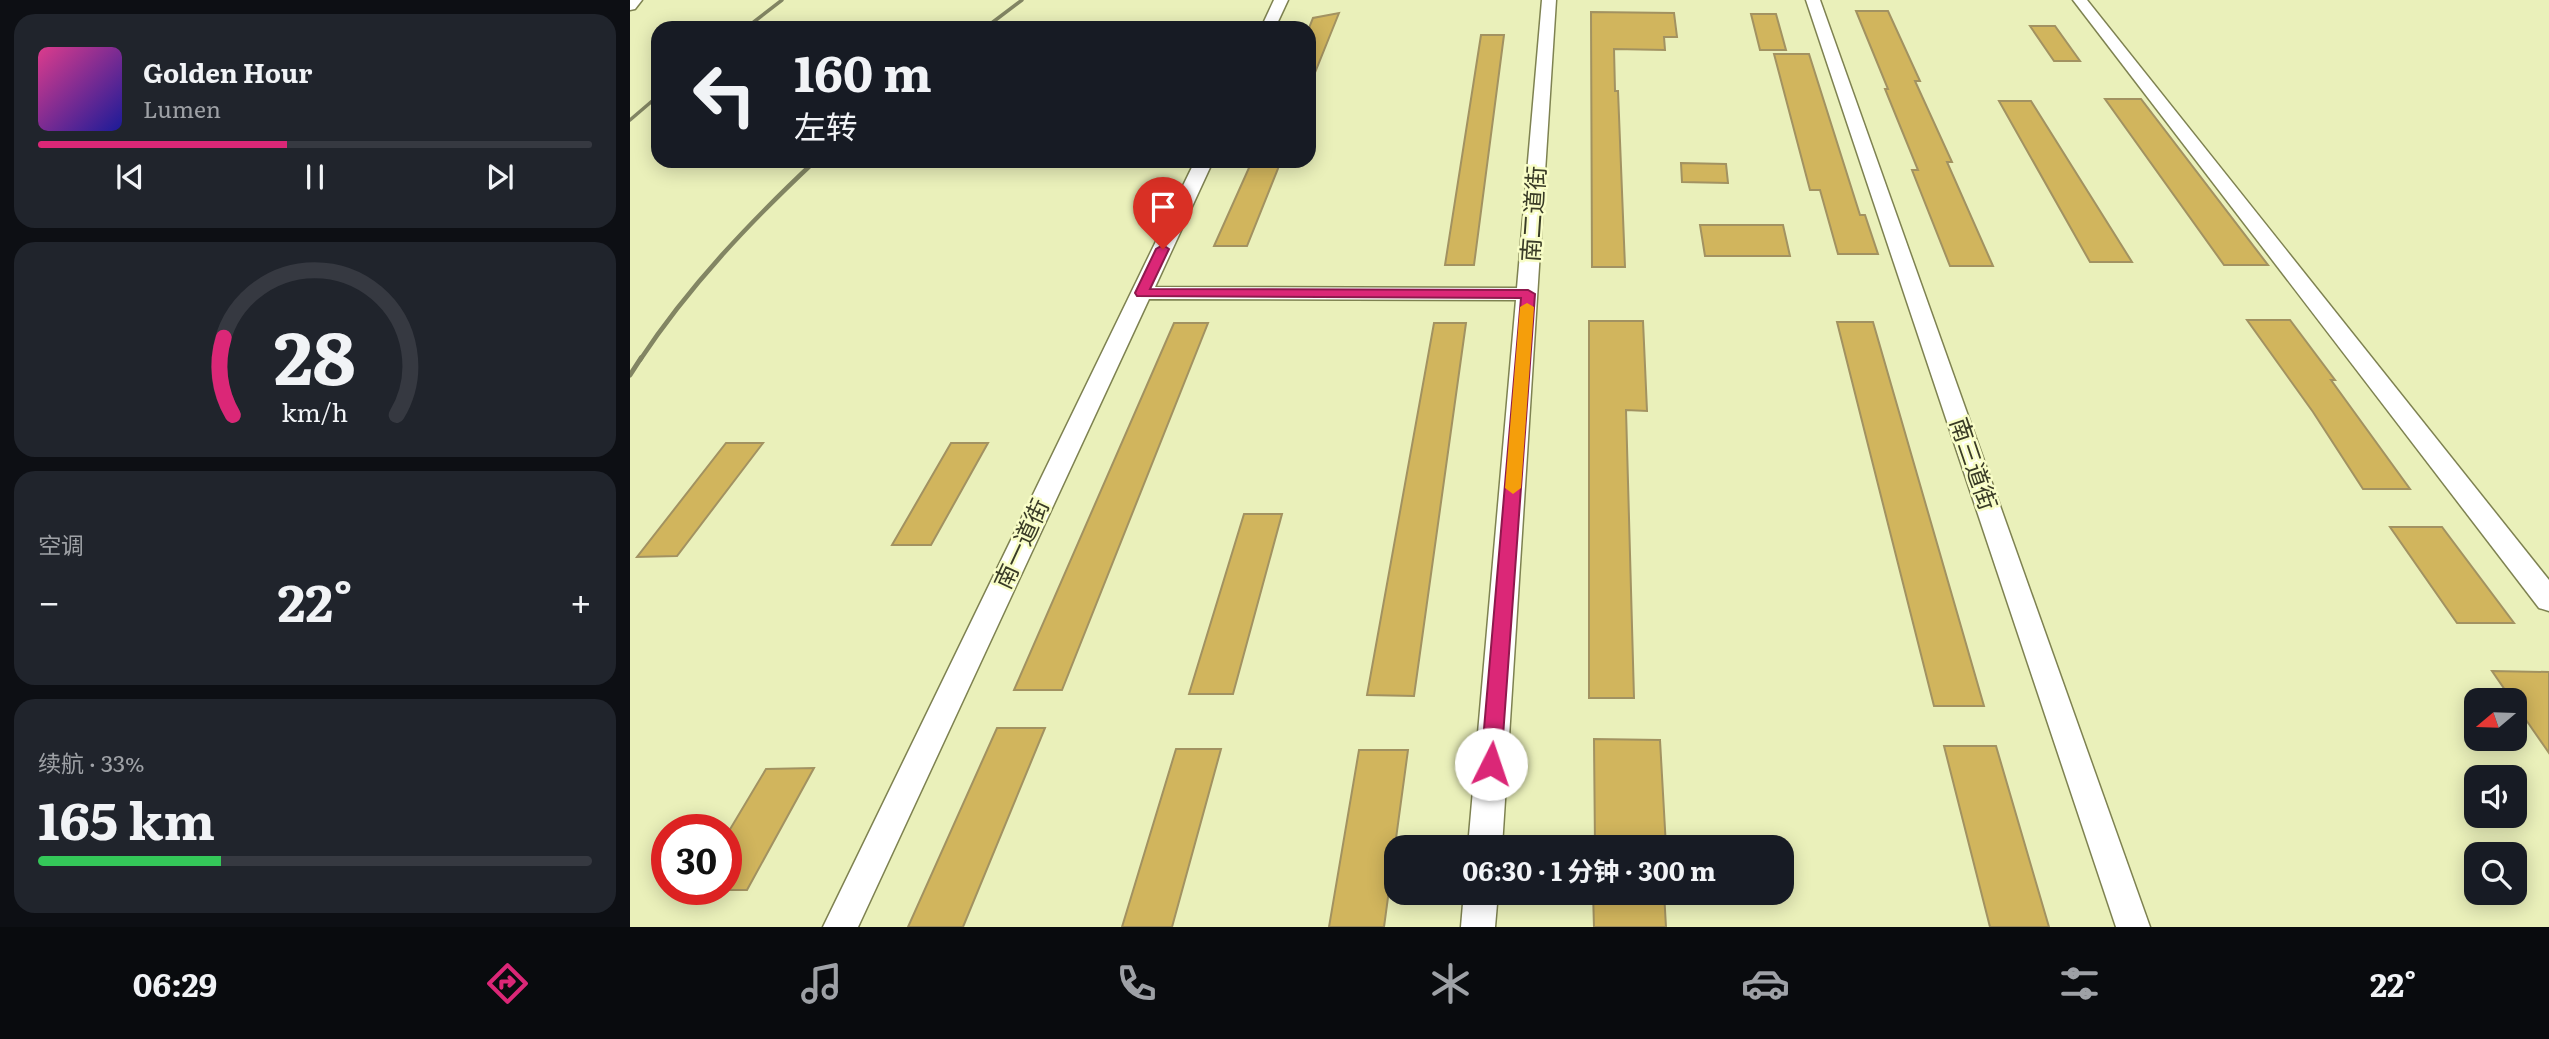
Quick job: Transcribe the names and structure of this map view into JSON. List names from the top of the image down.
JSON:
{
  "streets": {
    "street": ["南二道街", "南三道街", "南一道街"]
  },
  "north": "left",
  "page": {
    "turn": ["160 m", "左转"],
    "song": ["Golden Hour", "Lumen"],
    "tile": [
      "空调",
      ["续航 · 33%", "165 km"]
    ],
    "heat": ["−", "22°", "+"],
    "limit": "30",
    "trip": "06:30 · 1 分钟 · 300 m",
    "tabs": ["06:29", "22°"],
    "gauge": ["28", "km/h"]
  }
}
